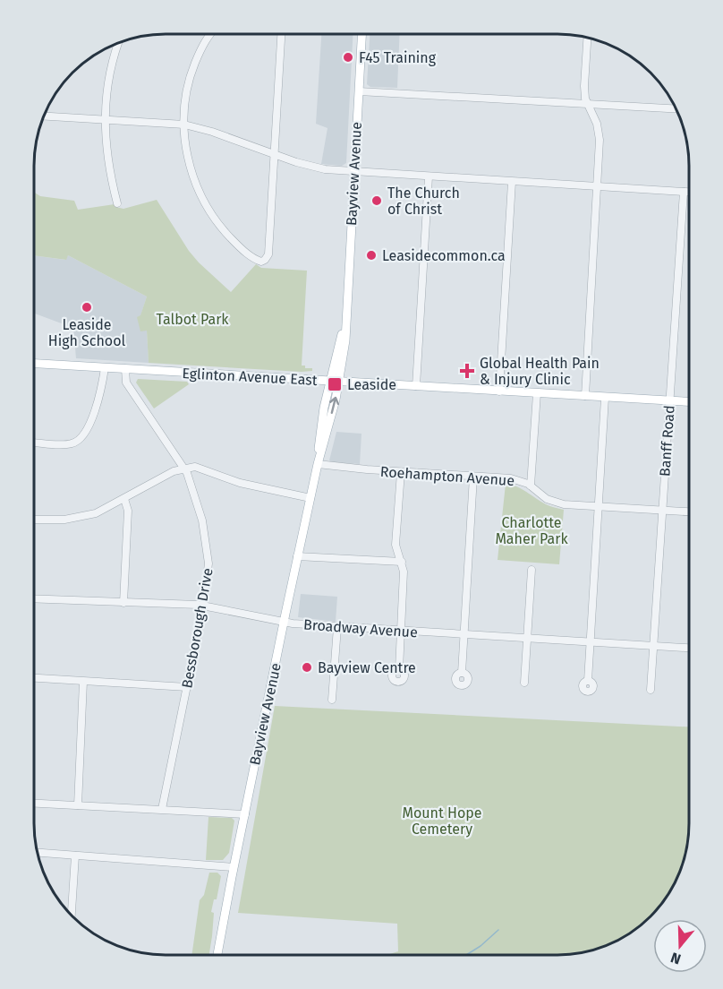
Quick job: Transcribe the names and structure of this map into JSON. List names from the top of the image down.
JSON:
{
  "streets": {
    "main road": ["Bayview Avenue", "Eglinton Avenue East"],
    "street": [
      "Banff Road",
      "Roehampton Avenue",
      "Bessborough Drive",
      "Broadway Avenue"
    ]
  },
  "crossings": [
    ["Bayview Avenue", "Eglinton Avenue East"],
    ["Bayview Avenue", "Roehampton Avenue"],
    ["Bayview Avenue", "Broadway Avenue"],
    ["Eglinton Avenue East", "Banff Road"],
    ["Eglinton Avenue East", "Bessborough Drive"],
    ["Banff Road", "Roehampton Avenue"],
    ["Banff Road", "Broadway Avenue"],
    ["Bessborough Drive", "Broadway Avenue"]
  ],
  "parks": ["Talbot Park", "Charlotte Maher Park", "Mount Hope Cemetery"],
  "places": {
    "other": [
      "F45 Training",
      "The Church of Christ",
      "Leasidecommon.ca",
      "Leaside High School",
      "Bayview Centre"
    ],
    "health": ["Global Health Pain & Injury Clinic"],
    "transit": ["Leaside"]
  },
  "north": "bottom"
}
